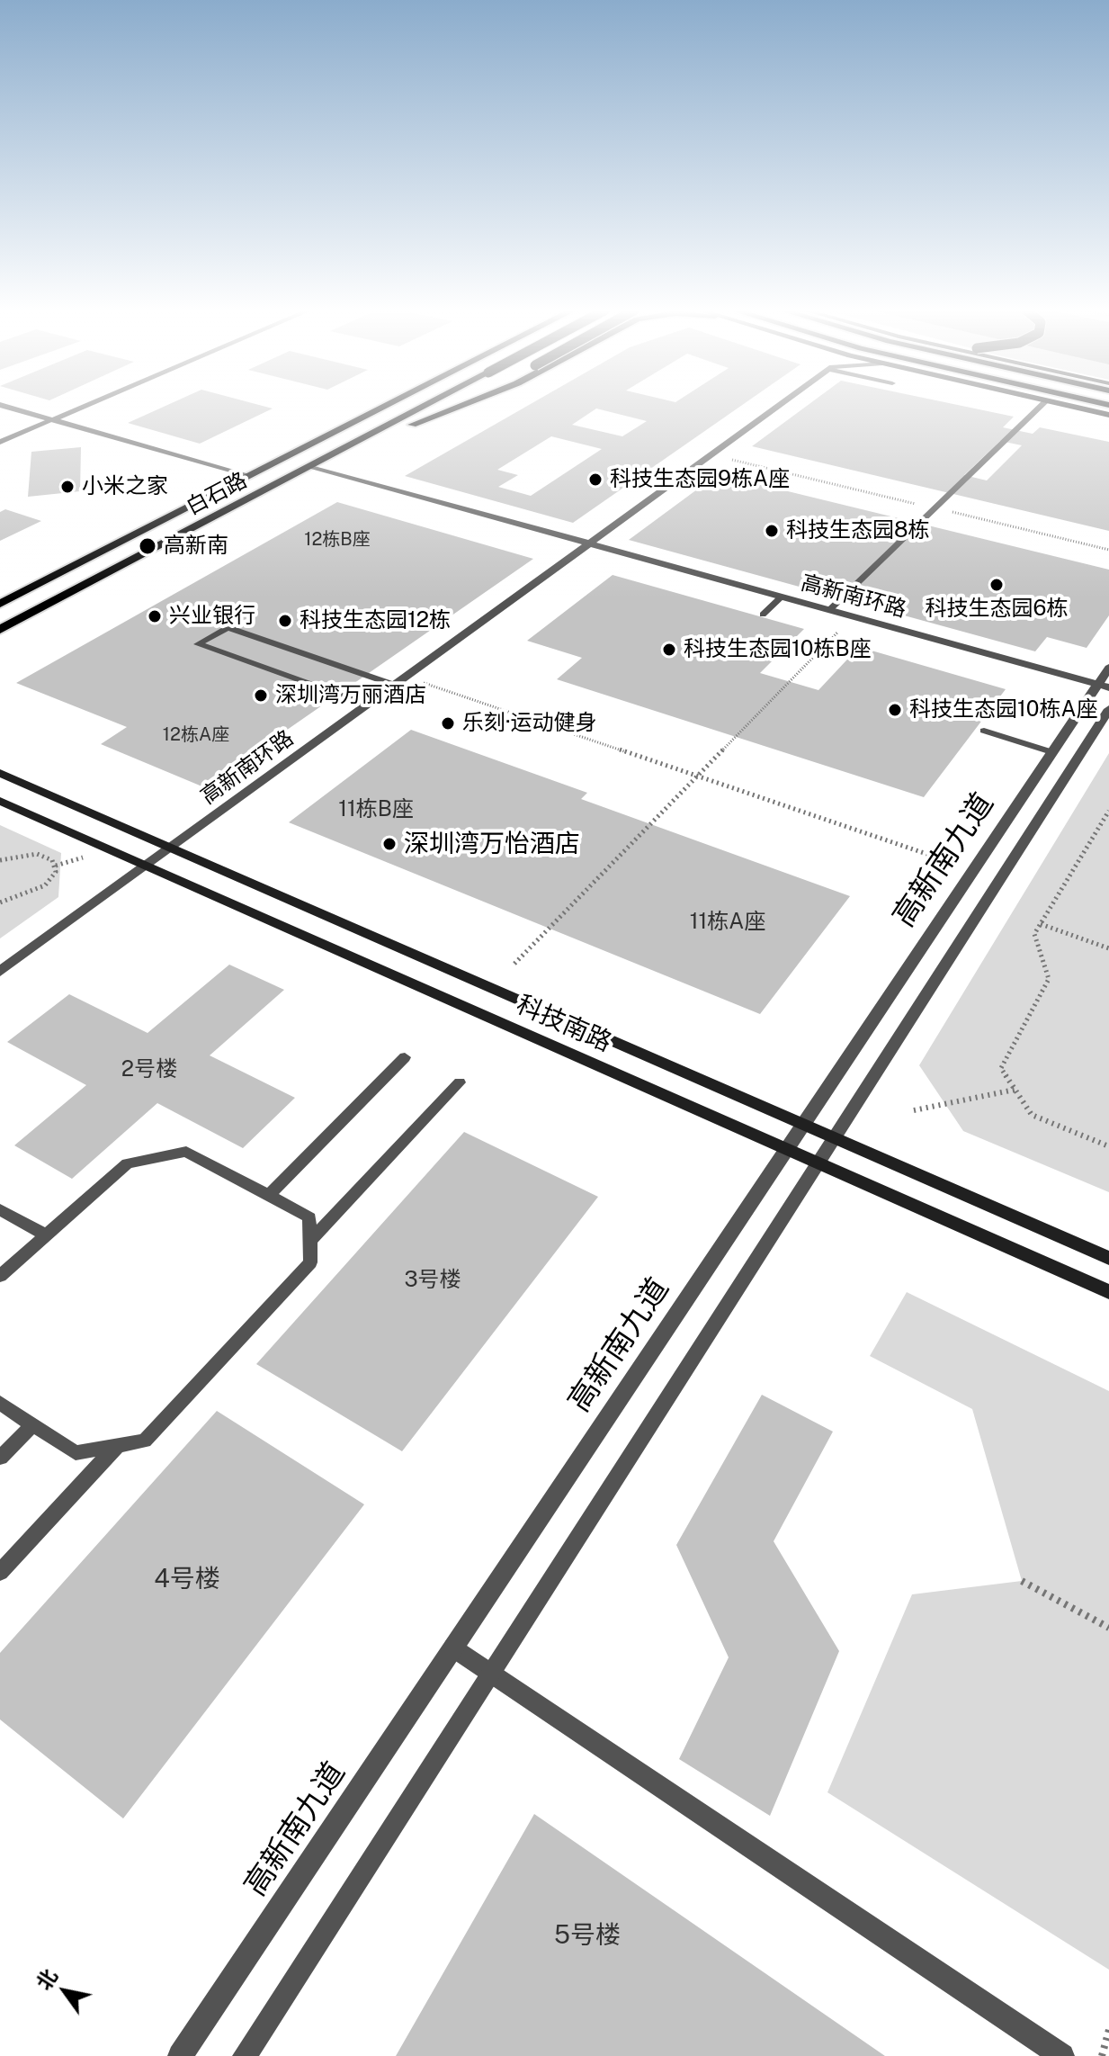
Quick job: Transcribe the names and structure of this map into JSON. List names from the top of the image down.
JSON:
{
  "streets": {
    "main road": ["白石路", "科技南路"],
    "street": ["高新南环路", "高新南九道"]
  },
  "crossings": [
    ["白石路", "高新南环路"],
    ["高新南环路", "高新南九道"],
    ["高新南环路", "科技南路"],
    ["高新南九道", "科技南路"]
  ],
  "places": [
    "科技生态园9栋A座",
    "小米之家",
    "科技生态园8栋",
    "高新南",
    "科技生态园6栋",
    "兴业银行",
    "科技生态园12栋",
    "科技生态园10栋B座",
    "深圳湾万丽酒店",
    "科技生态园10栋A座",
    "乐刻·运动健身",
    "深圳湾万怡酒店"
  ],
  "house_numbers": [
    "12栋B座",
    "12栋A座",
    "11栋B座",
    "11栋A座",
    "2号楼",
    "3号楼",
    "4号楼",
    "5号楼"
  ],
  "north": "top left"
}
